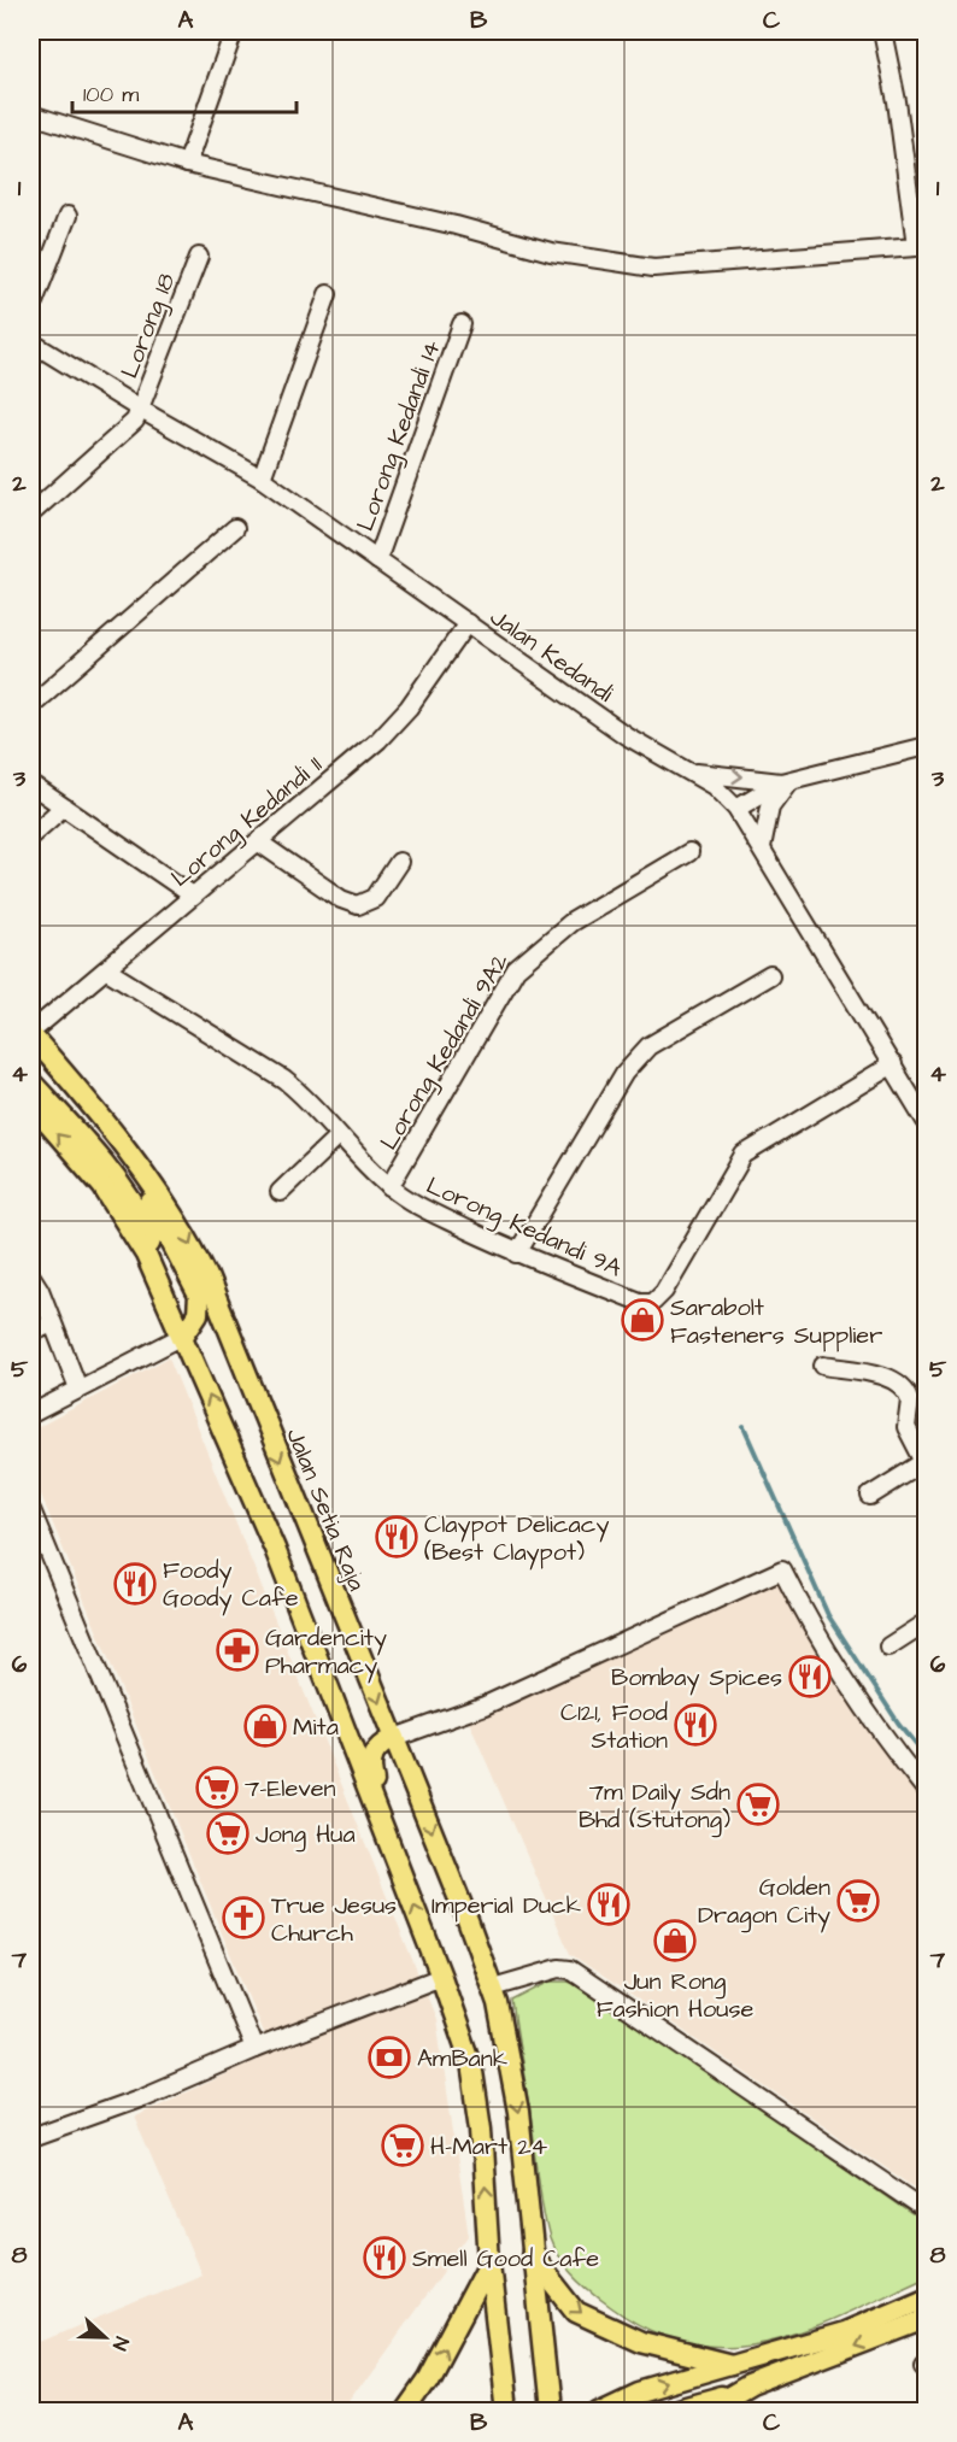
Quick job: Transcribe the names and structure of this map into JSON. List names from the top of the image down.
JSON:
{
  "streets": {
    "main road": ["Jalan Setia Raja"],
    "street": [
      "Lorong 18",
      "Lorong Kedandi 14",
      "Jalan Kedandi",
      "Lorong Kedandi 11",
      "Lorong Kedandi 9A2",
      "Lorong Kedandi 9A"
    ]
  },
  "crossings": [
    ["Lorong 18", "Jalan Kedandi"],
    ["Lorong Kedandi 14", "Jalan Kedandi"],
    ["Jalan Kedandi", "Lorong Kedandi 11"],
    ["Jalan Kedandi", "Lorong Kedandi 9A"],
    ["Lorong Kedandi 11", "Lorong Kedandi 9A"],
    ["Lorong Kedandi 11", "Jalan Setia Raja"],
    ["Lorong Kedandi 9A2", "Lorong Kedandi 9A"]
  ],
  "places": {
    "shop": ["Sarabolt Fasteners Supplier", "Mita", "Jun Rong Fashion House"],
    "restaurant": [
      "Claypot Delicacy (Best Claypot)",
      "Foody Goody Cafe",
      "Bombay Spices",
      "C121, Food Station",
      "Imperial Duck",
      "Smell Good Cafe"
    ],
    "pharmacy": ["Gardencity Pharmacy"],
    "supermarket": [
      "7-Eleven",
      "7m Daily Sdn Bhd (Stutong)",
      "Jong Hua",
      "Golden Dragon City",
      "H-Mart 24"
    ],
    "church": ["True Jesus Church"],
    "bank": ["AmBank"]
  },
  "scale_bar": "100 m",
  "north": "right",
  "grid": {
    "columns": ["A", "B", "C"],
    "rows": [
      "1",
      "2",
      "3",
      "4",
      "5",
      "6",
      "7",
      "8"
    ]
  }
}
